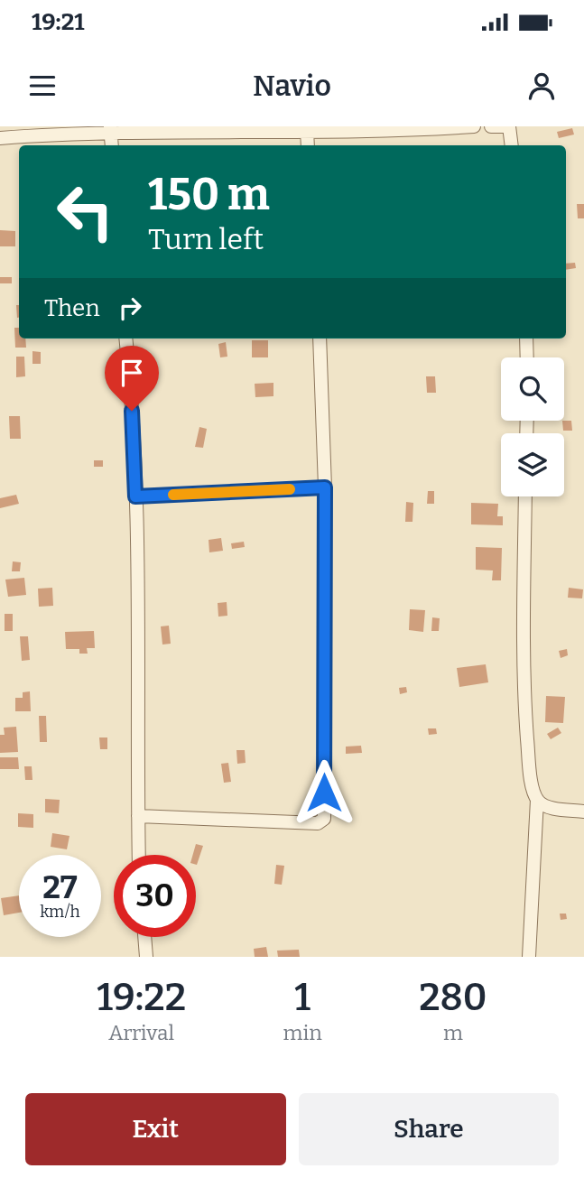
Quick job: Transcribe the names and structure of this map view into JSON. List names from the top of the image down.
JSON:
{
  "page": {
    "status": "19:21",
    "header": "Navio",
    "turn": ["150 m", "Turn left"],
    "then": "Then",
    "speed": "27 km/h",
    "limit": "30",
    "eta": [
      "19:22",
      "Arrival",
      "1",
      "min",
      "280",
      "m"
    ],
    "buttons": ["Exit", "Share"]
  }
}
